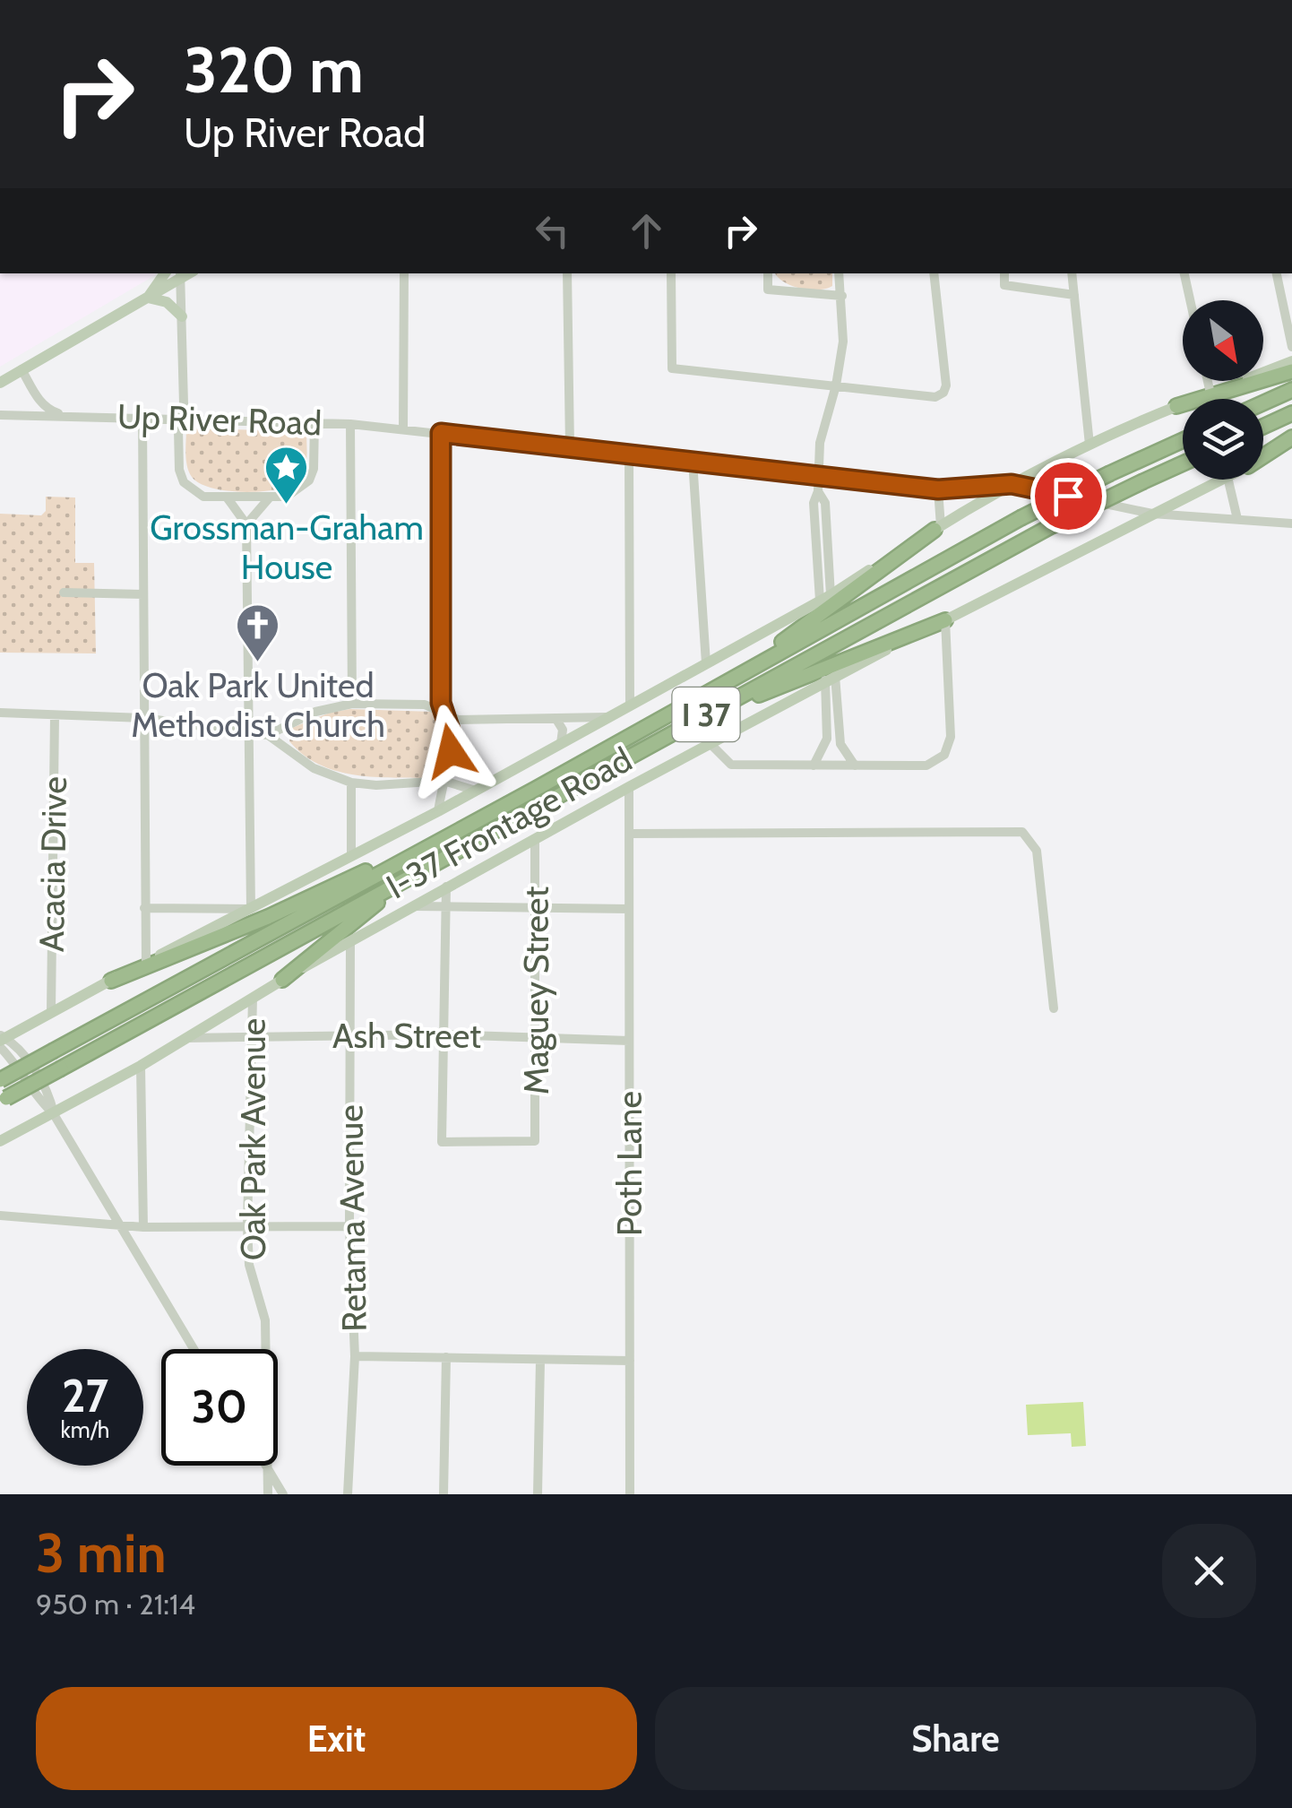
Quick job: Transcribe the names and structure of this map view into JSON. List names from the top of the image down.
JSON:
{
  "streets": {
    "highway": ["I 37"],
    "main road": ["I-37 Frontage Road"],
    "street": [
      "Up River Road",
      "Acacia Drive",
      "Maguey Street",
      "Ash Street",
      "Oak Park Avenue",
      "Poth Lane",
      "Retama Avenue"
    ]
  },
  "crossings": [
    ["Up River Road", "I-37 Frontage Road"],
    ["I-37 Frontage Road", "Acacia Drive"],
    ["I-37 Frontage Road", "Maguey Street"],
    ["I-37 Frontage Road", "Ash Street"],
    ["I-37 Frontage Road", "Oak Park Avenue"],
    ["I-37 Frontage Road", "Poth Lane"],
    ["I-37 Frontage Road", "Retama Avenue"],
    ["Maguey Street", "Ash Street"],
    ["Ash Street", "Oak Park Avenue"],
    ["Ash Street", "Poth Lane"],
    ["Ash Street", "Retama Avenue"]
  ],
  "places": {
    "place": ["Grossman-Graham House"],
    "church": ["Oak Park United Methodist Church"]
  },
  "north": "bottom right",
  "page": {
    "turn": ["320 m", "Up River Road"],
    "speed": "27 km/h",
    "limit": "30",
    "heading": ["3 min", "950 m · 21:14"],
    "buttons": ["Exit", "Share"]
  }
}
